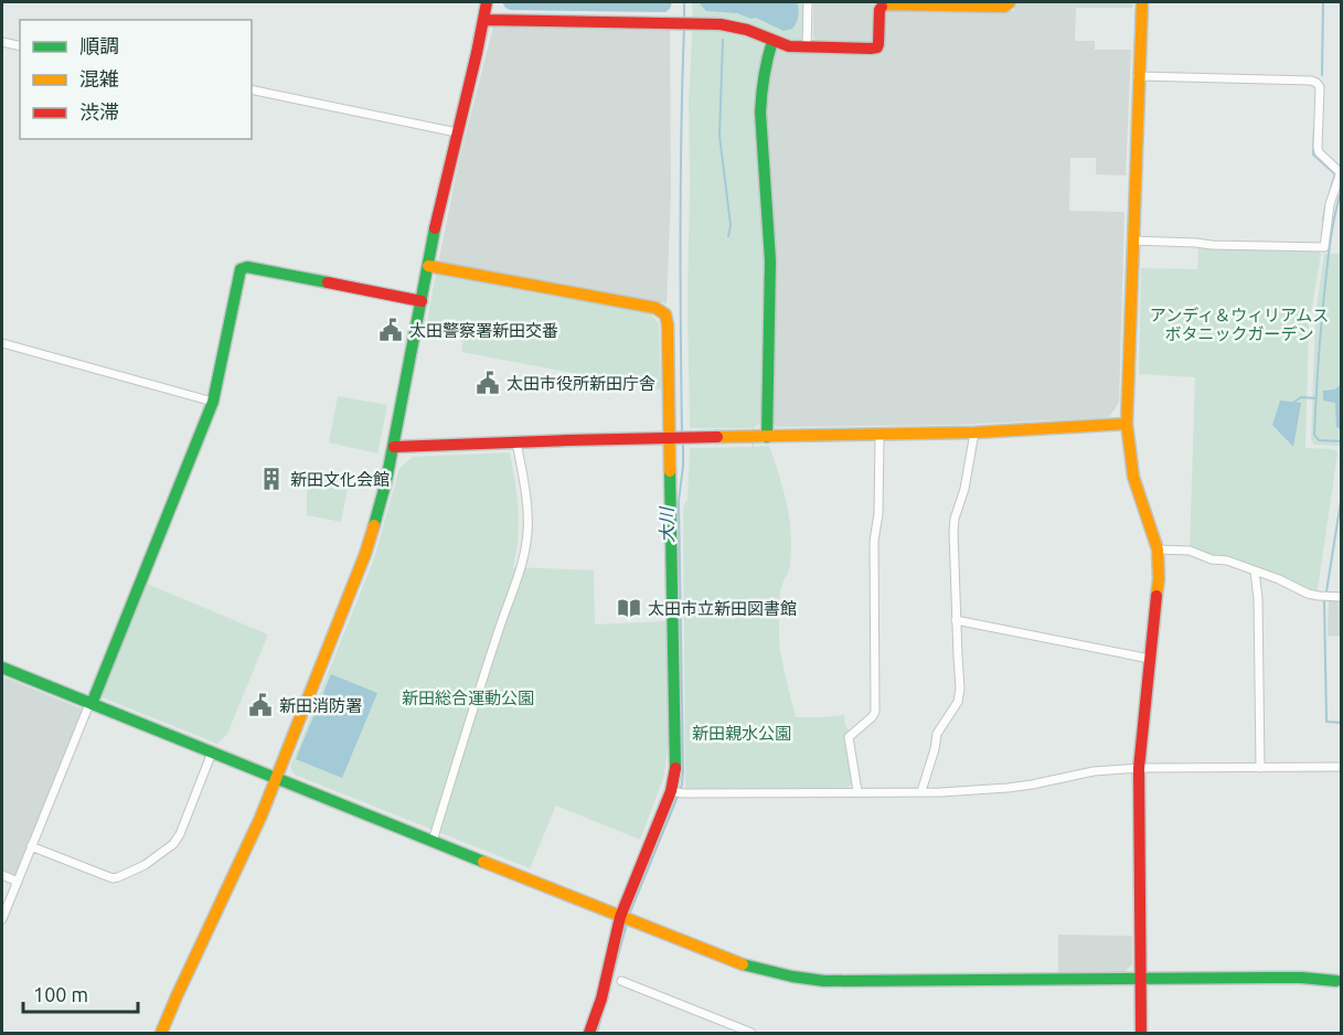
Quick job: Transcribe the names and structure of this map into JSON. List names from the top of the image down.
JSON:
{
  "water": ["大川"],
  "parks": ["アンディ＆ウィリアムス ボタニックガーデン", "新田総合運動公園", "新田親水公園"],
  "places": {
    "public building": ["太田警察署新田交番", "太田市役所新田庁舎", "新田消防署"],
    "building": ["新田文化会館"],
    "library": ["太田市立新田図書館"]
  },
  "legend": ["順調", "混雑", "渋滞"],
  "scale_bar": "100 m"
}
